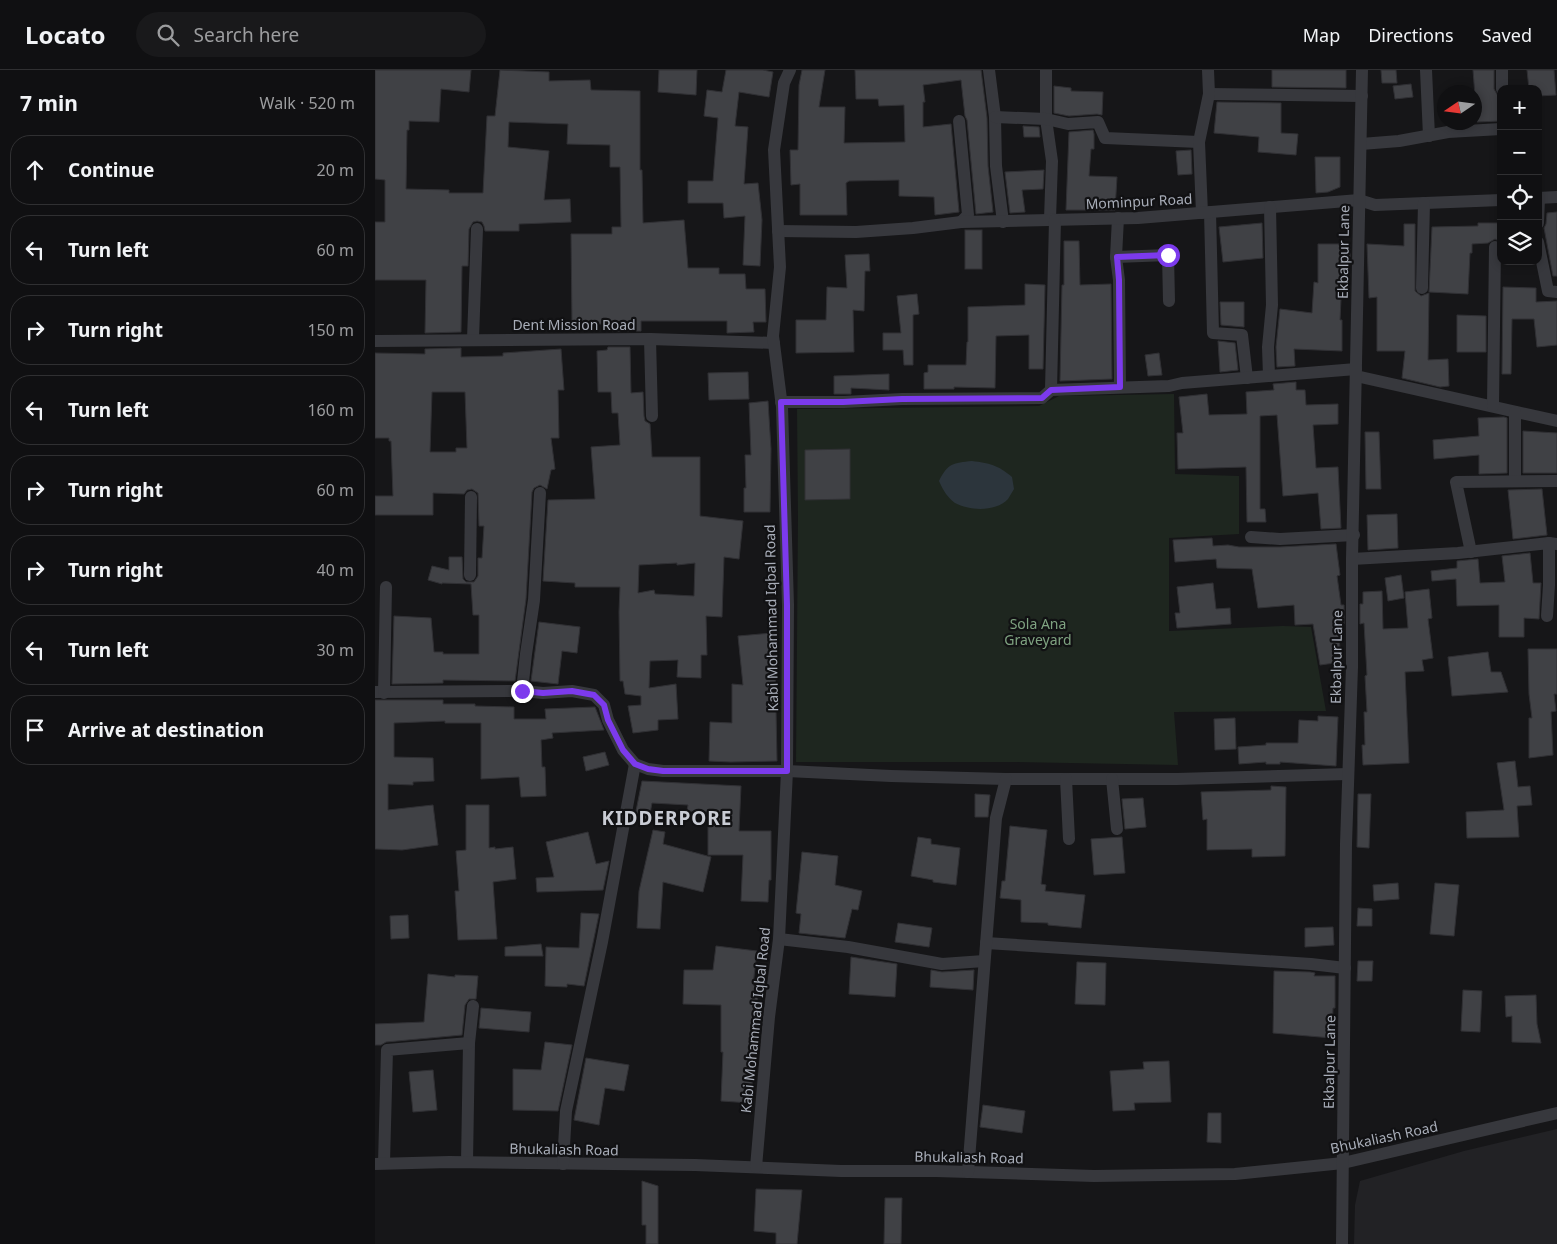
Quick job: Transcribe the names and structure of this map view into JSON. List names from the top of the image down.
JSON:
{
  "streets": {
    "street": [
      "Mominpur Road",
      "Ekbalpur Lane",
      "Dent Mission Road",
      "Kabi Mohammad Iqbal Road",
      "Bhukaliash Road"
    ]
  },
  "crossings": [
    ["Mominpur Road", "Ekbalpur Lane"],
    ["Mominpur Road", "Kabi Mohammad Iqbal Road"],
    ["Ekbalpur Lane", "Bhukaliash Road"],
    ["Dent Mission Road", "Kabi Mohammad Iqbal Road"],
    ["Kabi Mohammad Iqbal Road", "Bhukaliash Road"]
  ],
  "districts": ["KIDDERPORE"],
  "parks": ["Sola Ana Graveyard"],
  "north": "left",
  "page": {
    "header": "Locato",
    "search": "Search here",
    "nav": ["Map", "Directions", "Saved"],
    "heading": ["7 min", "Walk · 520 m"],
    "map_buttons": ["+", "−"],
    "list": [
      ["Continue", "20 m"],
      ["Turn left", "60 m"],
      ["Turn right", "150 m"],
      ["Turn left", "160 m"],
      ["Turn right", "60 m"],
      ["Turn right", "40 m"],
      ["Turn left", "30 m"],
      "Arrive at destination"
    ]
  }
}
